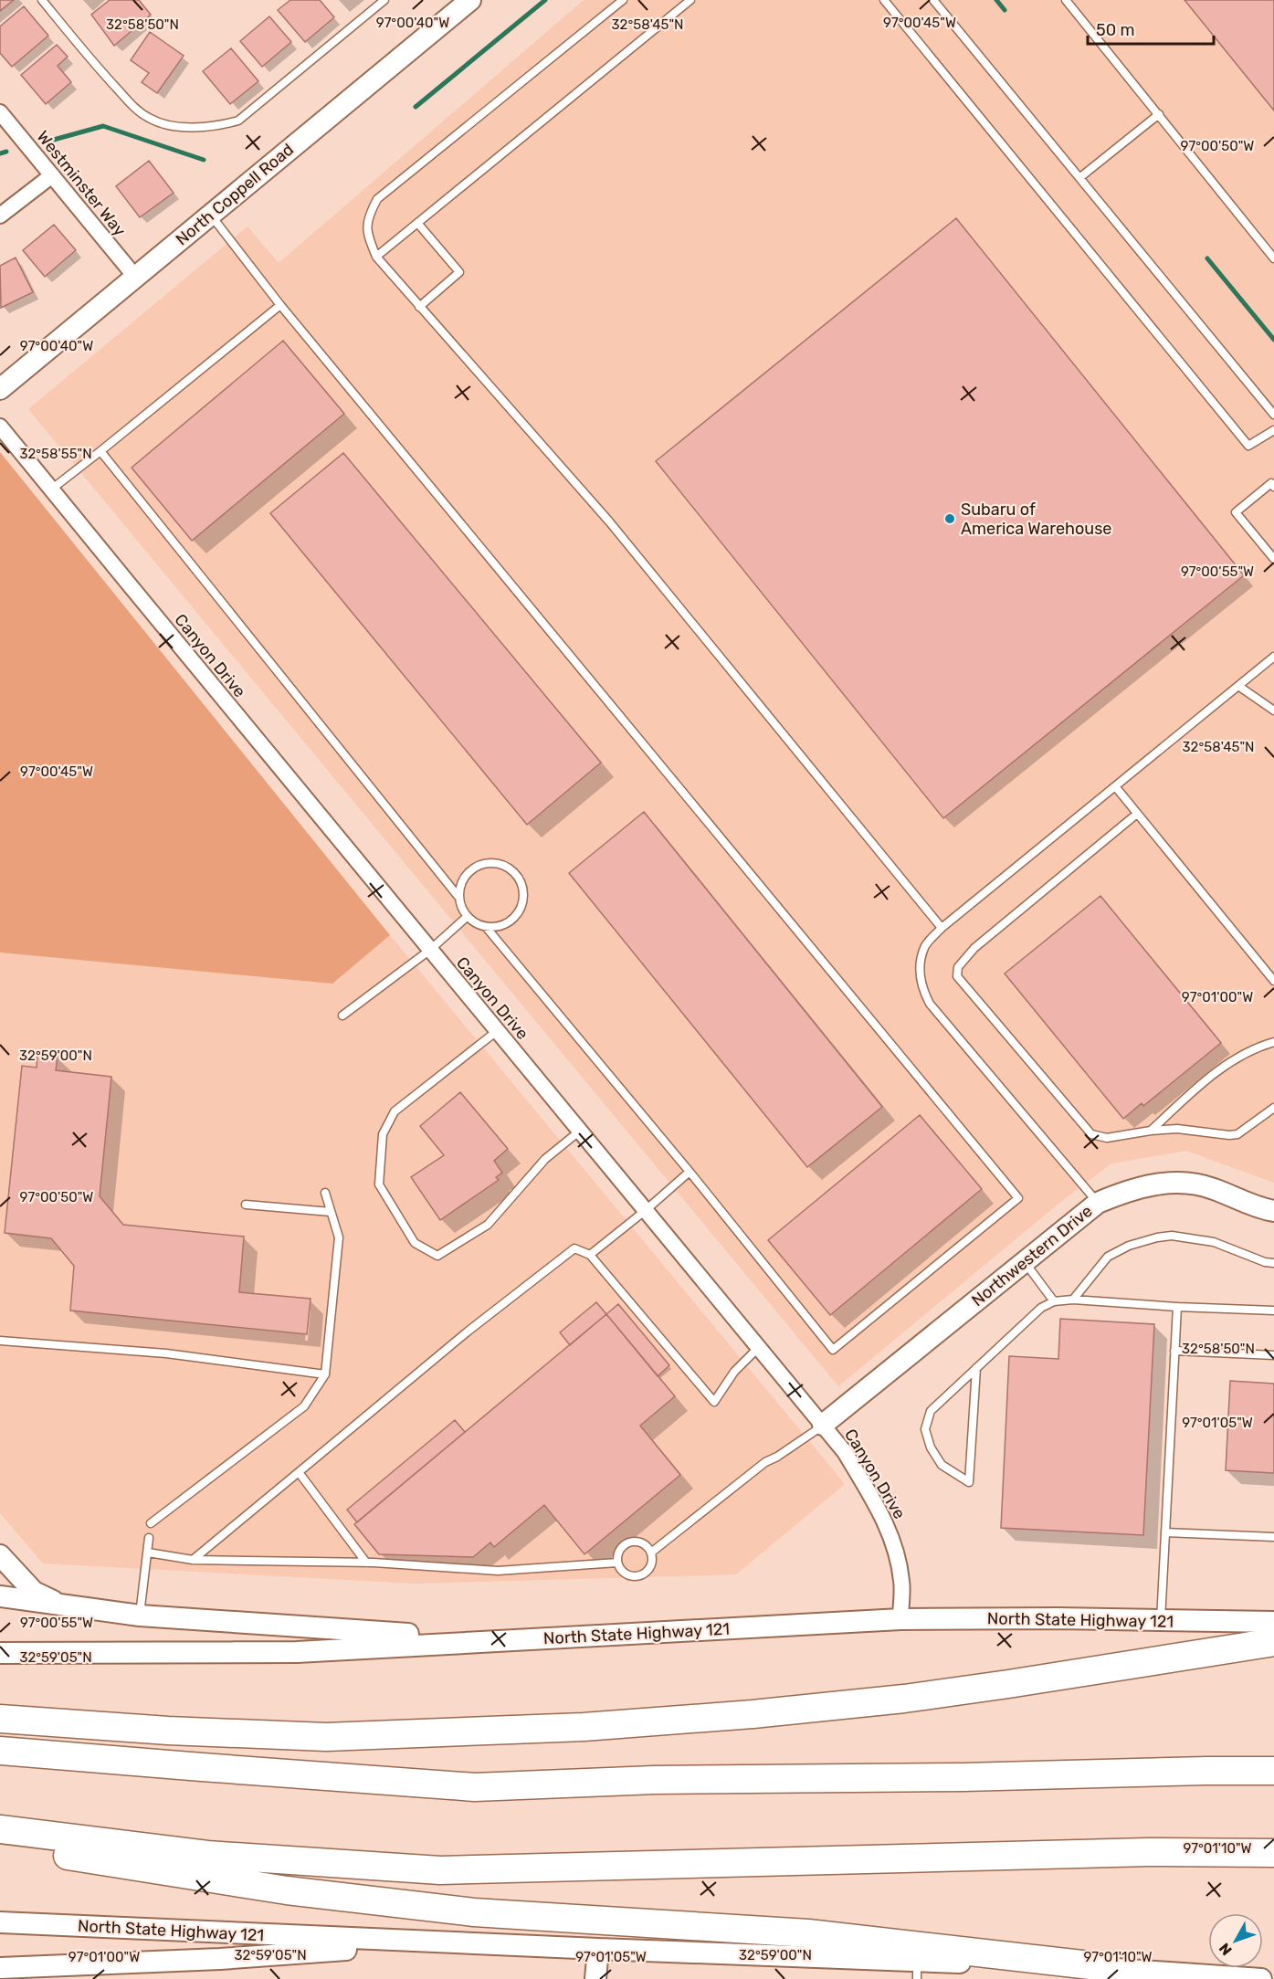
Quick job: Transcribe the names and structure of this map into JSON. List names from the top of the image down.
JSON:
{
  "streets": {
    "main road": ["North Coppell Road", "Northwestern Drive", "North State Highway 121"],
    "street": ["Westminster Way", "Canyon Drive"]
  },
  "crossings": [
    ["Westminster Way", "North Coppell Road"],
    ["Canyon Drive", "Northwestern Drive"],
    ["Canyon Drive", "North State Highway 121"]
  ],
  "places": ["Subaru of America Warehouse"],
  "scale_bar": "50 m",
  "north": "bottom left",
  "coordinates": [
    "97°00'40\"W",
    "97°00'45\"W",
    "32°58'45\"N",
    "32°58'50\"N",
    "97°00'50\"W",
    "32°58'55\"N",
    "97°00'55\"W",
    "97°01'00\"W",
    "32°59'00\"N",
    "97°01'05\"W",
    "32°59'05\"N",
    "97°01'10\"W"
  ]
}
